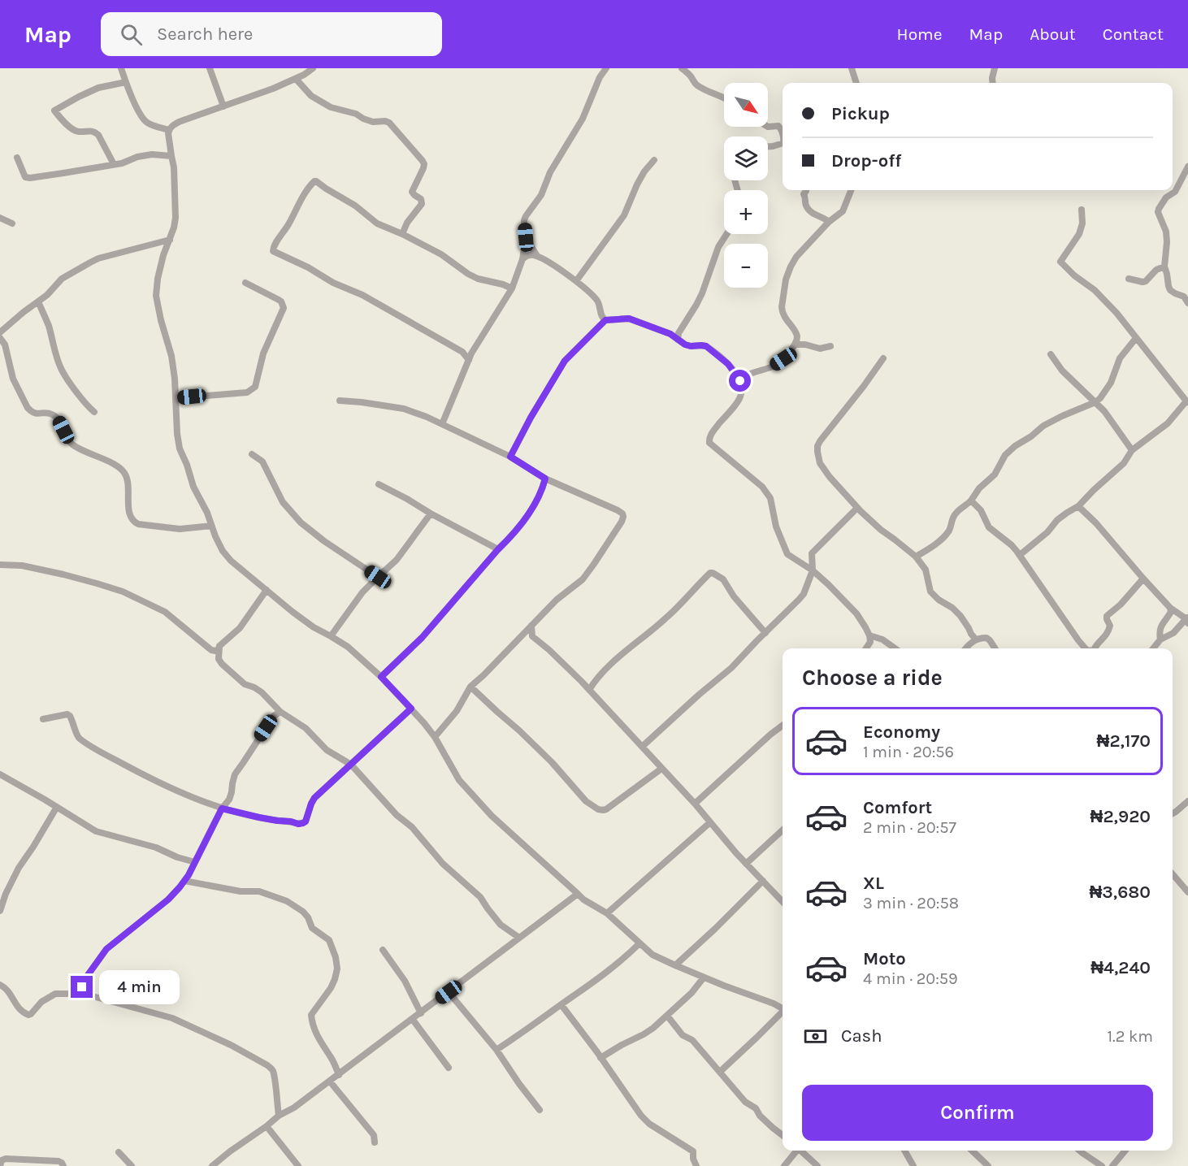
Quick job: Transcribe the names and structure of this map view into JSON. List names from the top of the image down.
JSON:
{
  "north": "bottom right",
  "page": {
    "header": "Map",
    "search": "Search here",
    "nav": [
      "Home",
      "Map",
      "About",
      "Contact"
    ],
    "map_buttons": ["+", "−"],
    "banner": ["Pickup", "Drop-off"],
    "heading": "Choose a ride",
    "list": [
      {
        "name": "Economy",
        "note": "1 min · 20:56",
        "value": "₦2,170"
      },
      {
        "name": "Comfort",
        "note": "2 min · 20:57",
        "value": "₦2,920"
      },
      {
        "name": "XL",
        "note": "3 min · 20:58",
        "value": "₦3,680"
      },
      {
        "name": "Moto",
        "note": "4 min · 20:59",
        "value": "₦4,240"
      }
    ],
    "bubble": "4 min",
    "pay": ["Cash", "1.2 km"],
    "buttons": "Confirm"
  }
}
